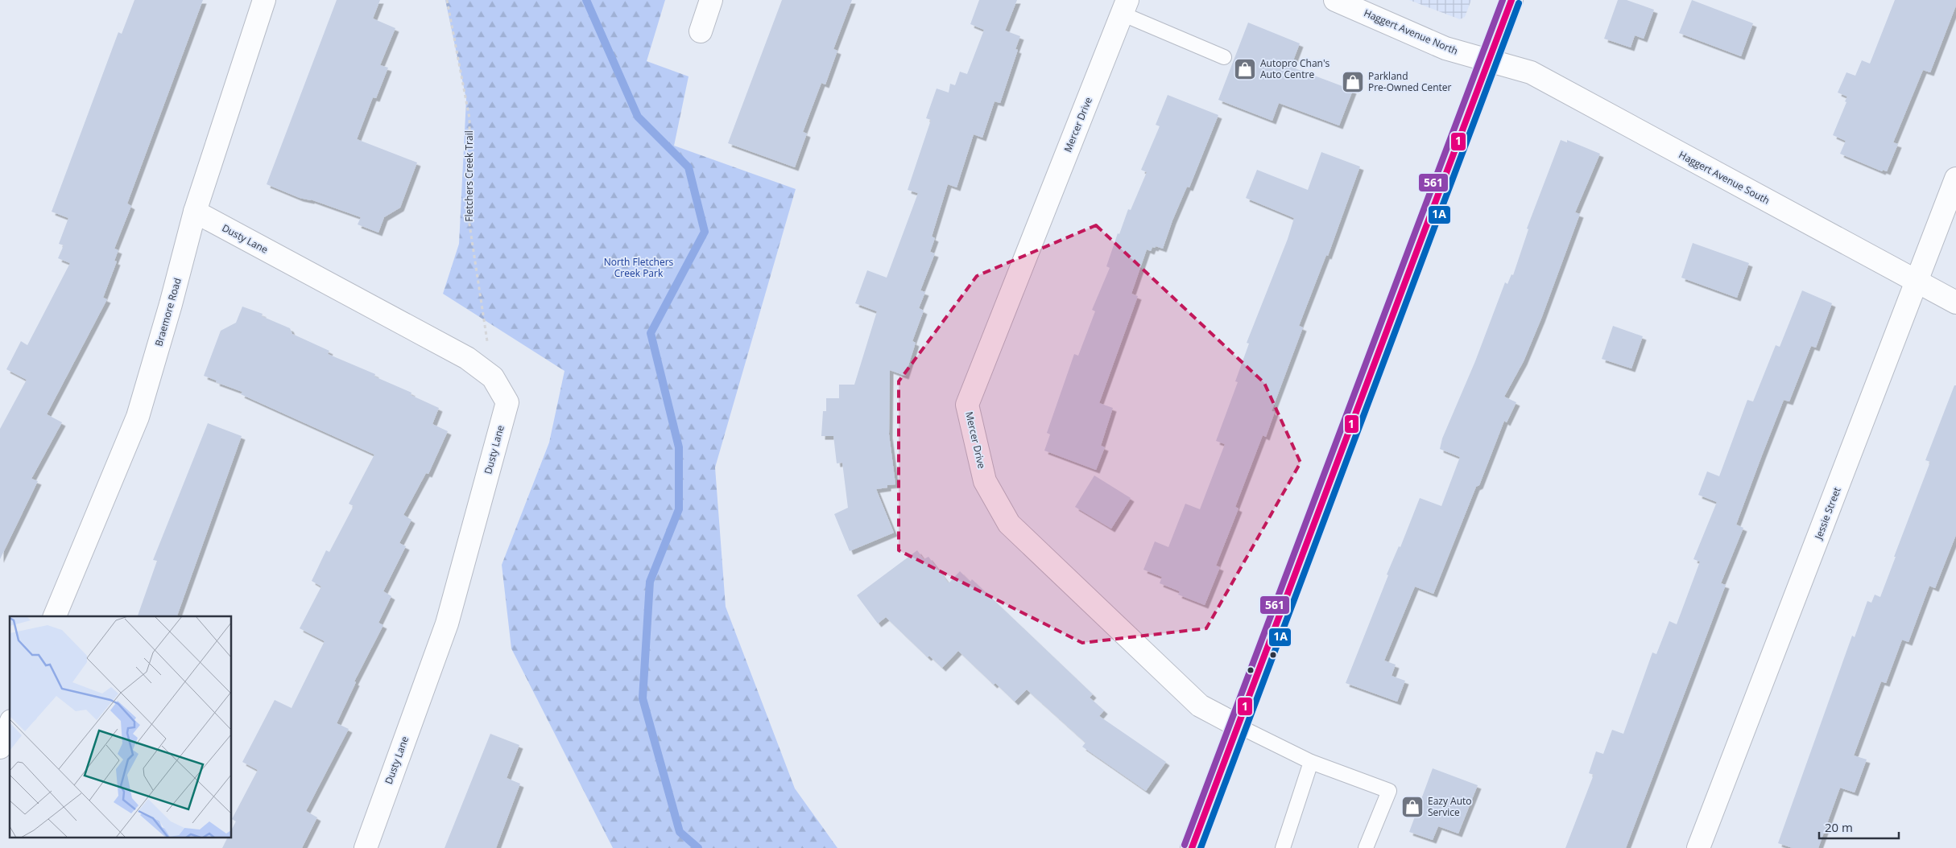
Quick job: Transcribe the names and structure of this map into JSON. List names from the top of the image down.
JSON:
{
  "streets": {
    "street": [
      "Haggert Avenue North",
      "Mercer Drive",
      "Haggert Avenue South",
      "Dusty Lane",
      "Braemore Road",
      "Jessie Street"
    ],
    "path": ["Fletchers Creek Trail"]
  },
  "crossings": [
    ["Haggert Avenue North", "Haggert Avenue South"],
    ["Fletchers Creek Trail", "Dusty Lane"],
    ["Haggert Avenue South", "Jessie Street"],
    ["Dusty Lane", "Braemore Road"]
  ],
  "parks": ["North Fletchers Creek Park"],
  "places": {
    "shop": ["Autopro Chan's Auto Centre", "Parkland Pre-Owned Center", "Eazy Auto Service"]
  },
  "lines": ["transit line 1", "transit line 561", "transit line 1A"],
  "scale_bar": "20 m"
}
